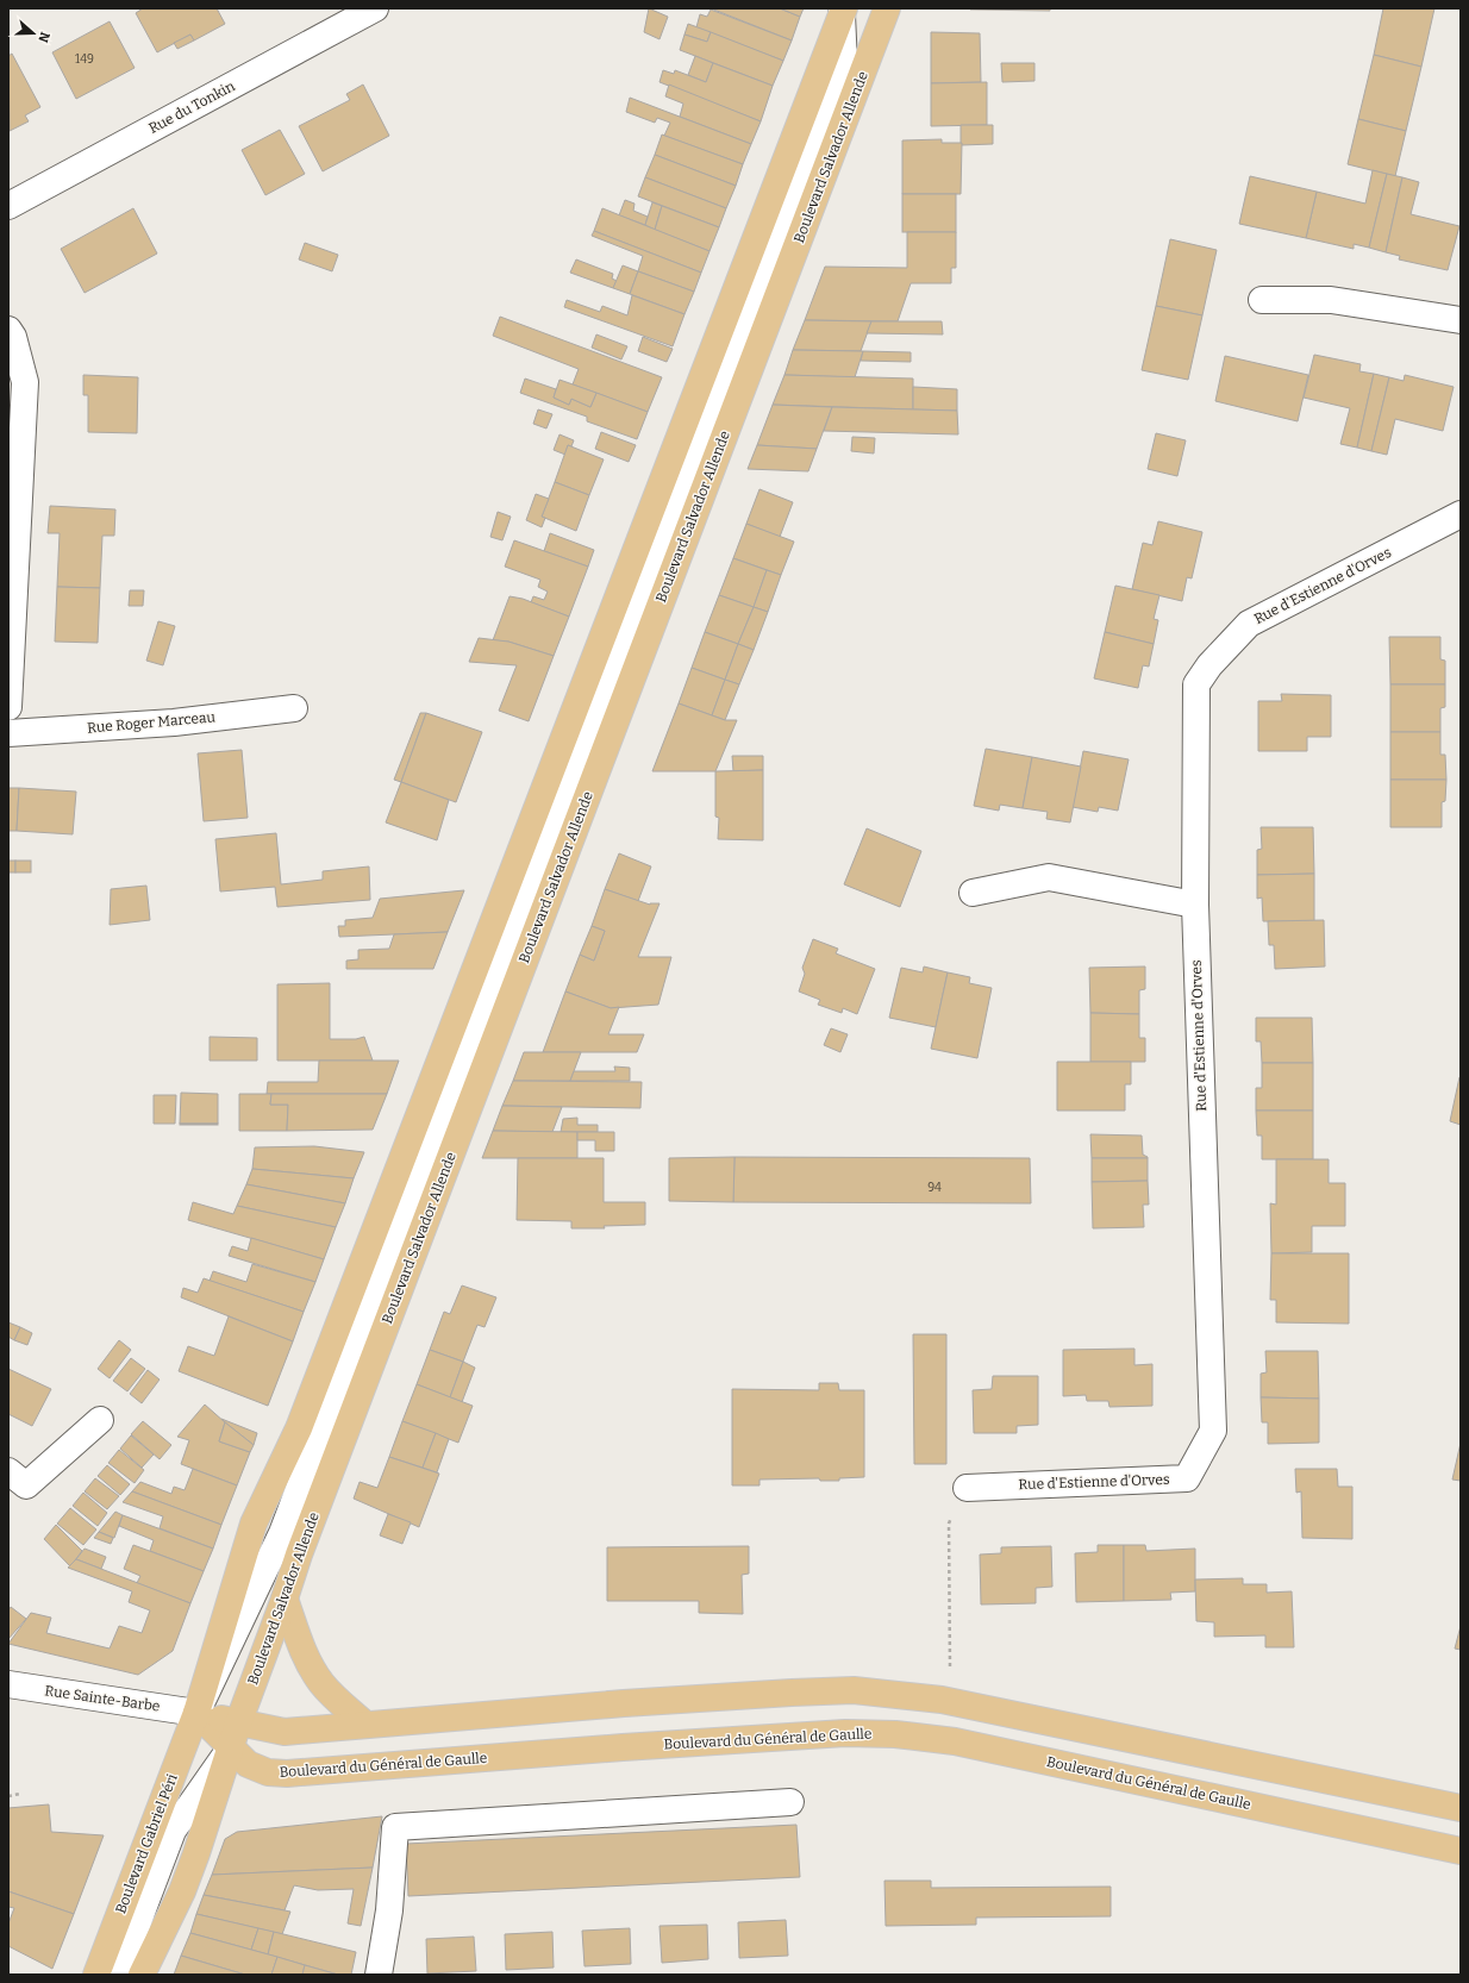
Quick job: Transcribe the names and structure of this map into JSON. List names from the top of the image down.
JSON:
{
  "streets": {
    "main road": ["Boulevard Salvador Allende", "Boulevard du Général de Gaulle", "Boulevard Gabriel Péri"],
    "street": [
      "Rue du Tonkin",
      "Rue d'Estienne d'Orves",
      "Rue Roger Marceau",
      "Rue Sainte-Barbe"
    ]
  },
  "crossings": [
    ["Boulevard Salvador Allende", "Boulevard du Général de Gaulle"],
    ["Rue Sainte-Barbe", "Boulevard du Général de Gaulle"],
    ["Rue Sainte-Barbe", "Boulevard Gabriel Péri"],
    ["Boulevard du Général de Gaulle", "Boulevard Gabriel Péri"]
  ],
  "house_numbers": ["149", "94"],
  "north": "right"
}
